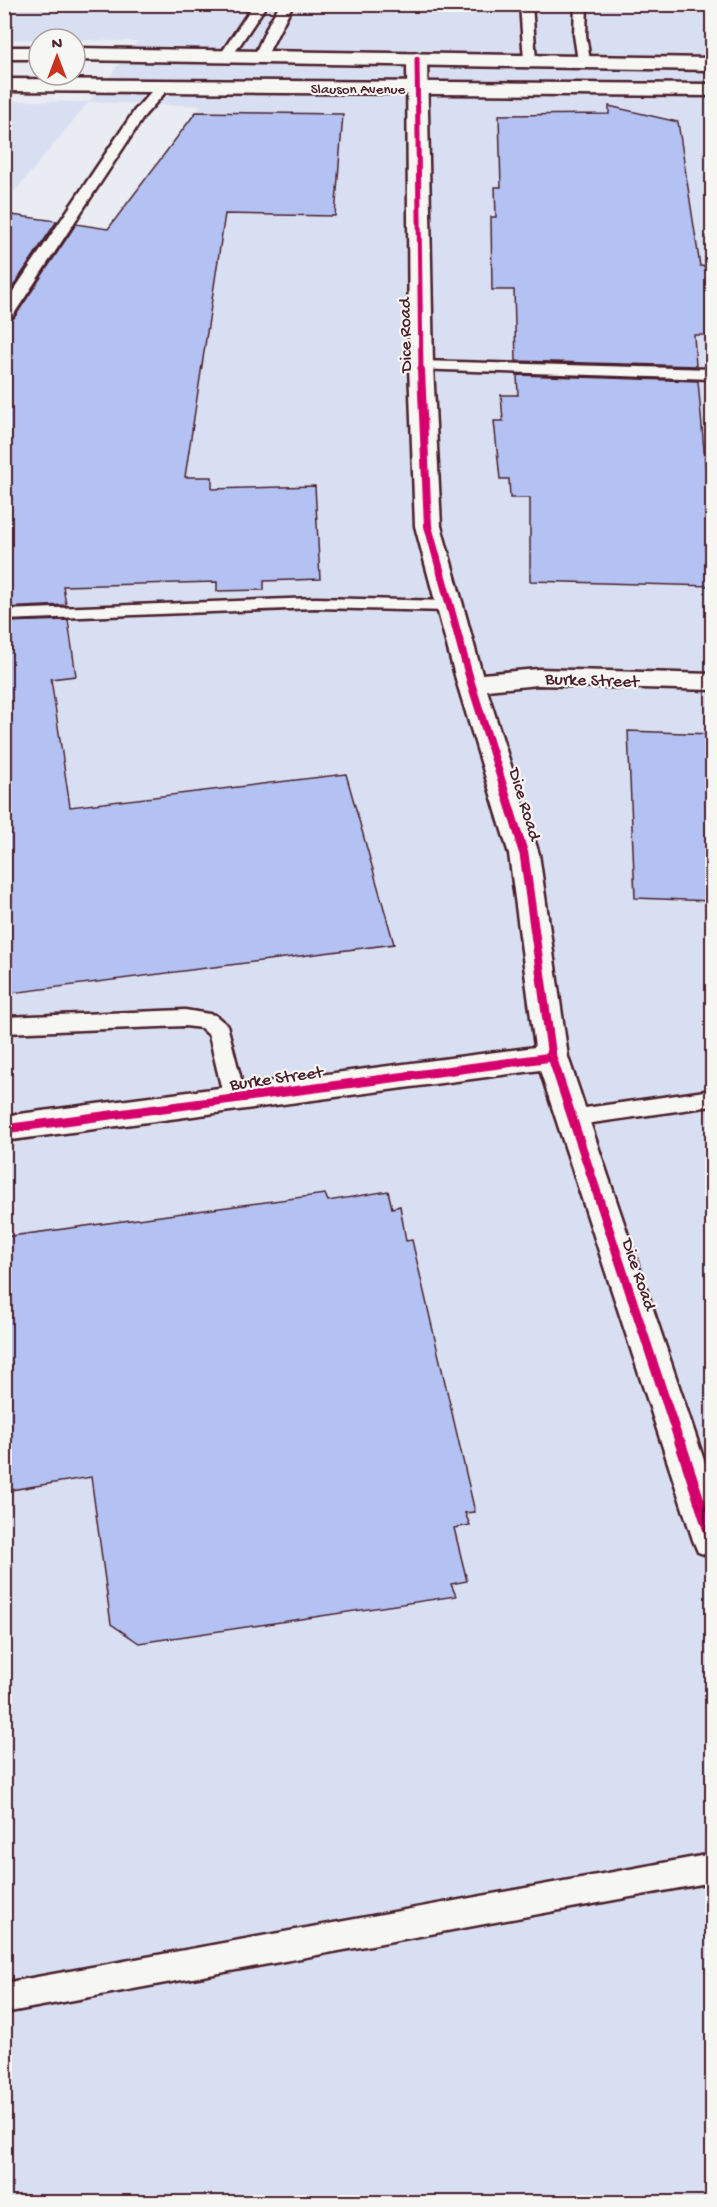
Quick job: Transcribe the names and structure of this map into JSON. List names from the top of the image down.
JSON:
{
  "streets": {
    "street": ["Slauson Avenue", "Dice Road", "Burke Street"]
  },
  "crossings": [
    ["Slauson Avenue", "Dice Road"],
    ["Dice Road", "Burke Street"]
  ],
  "north": "top"
}
